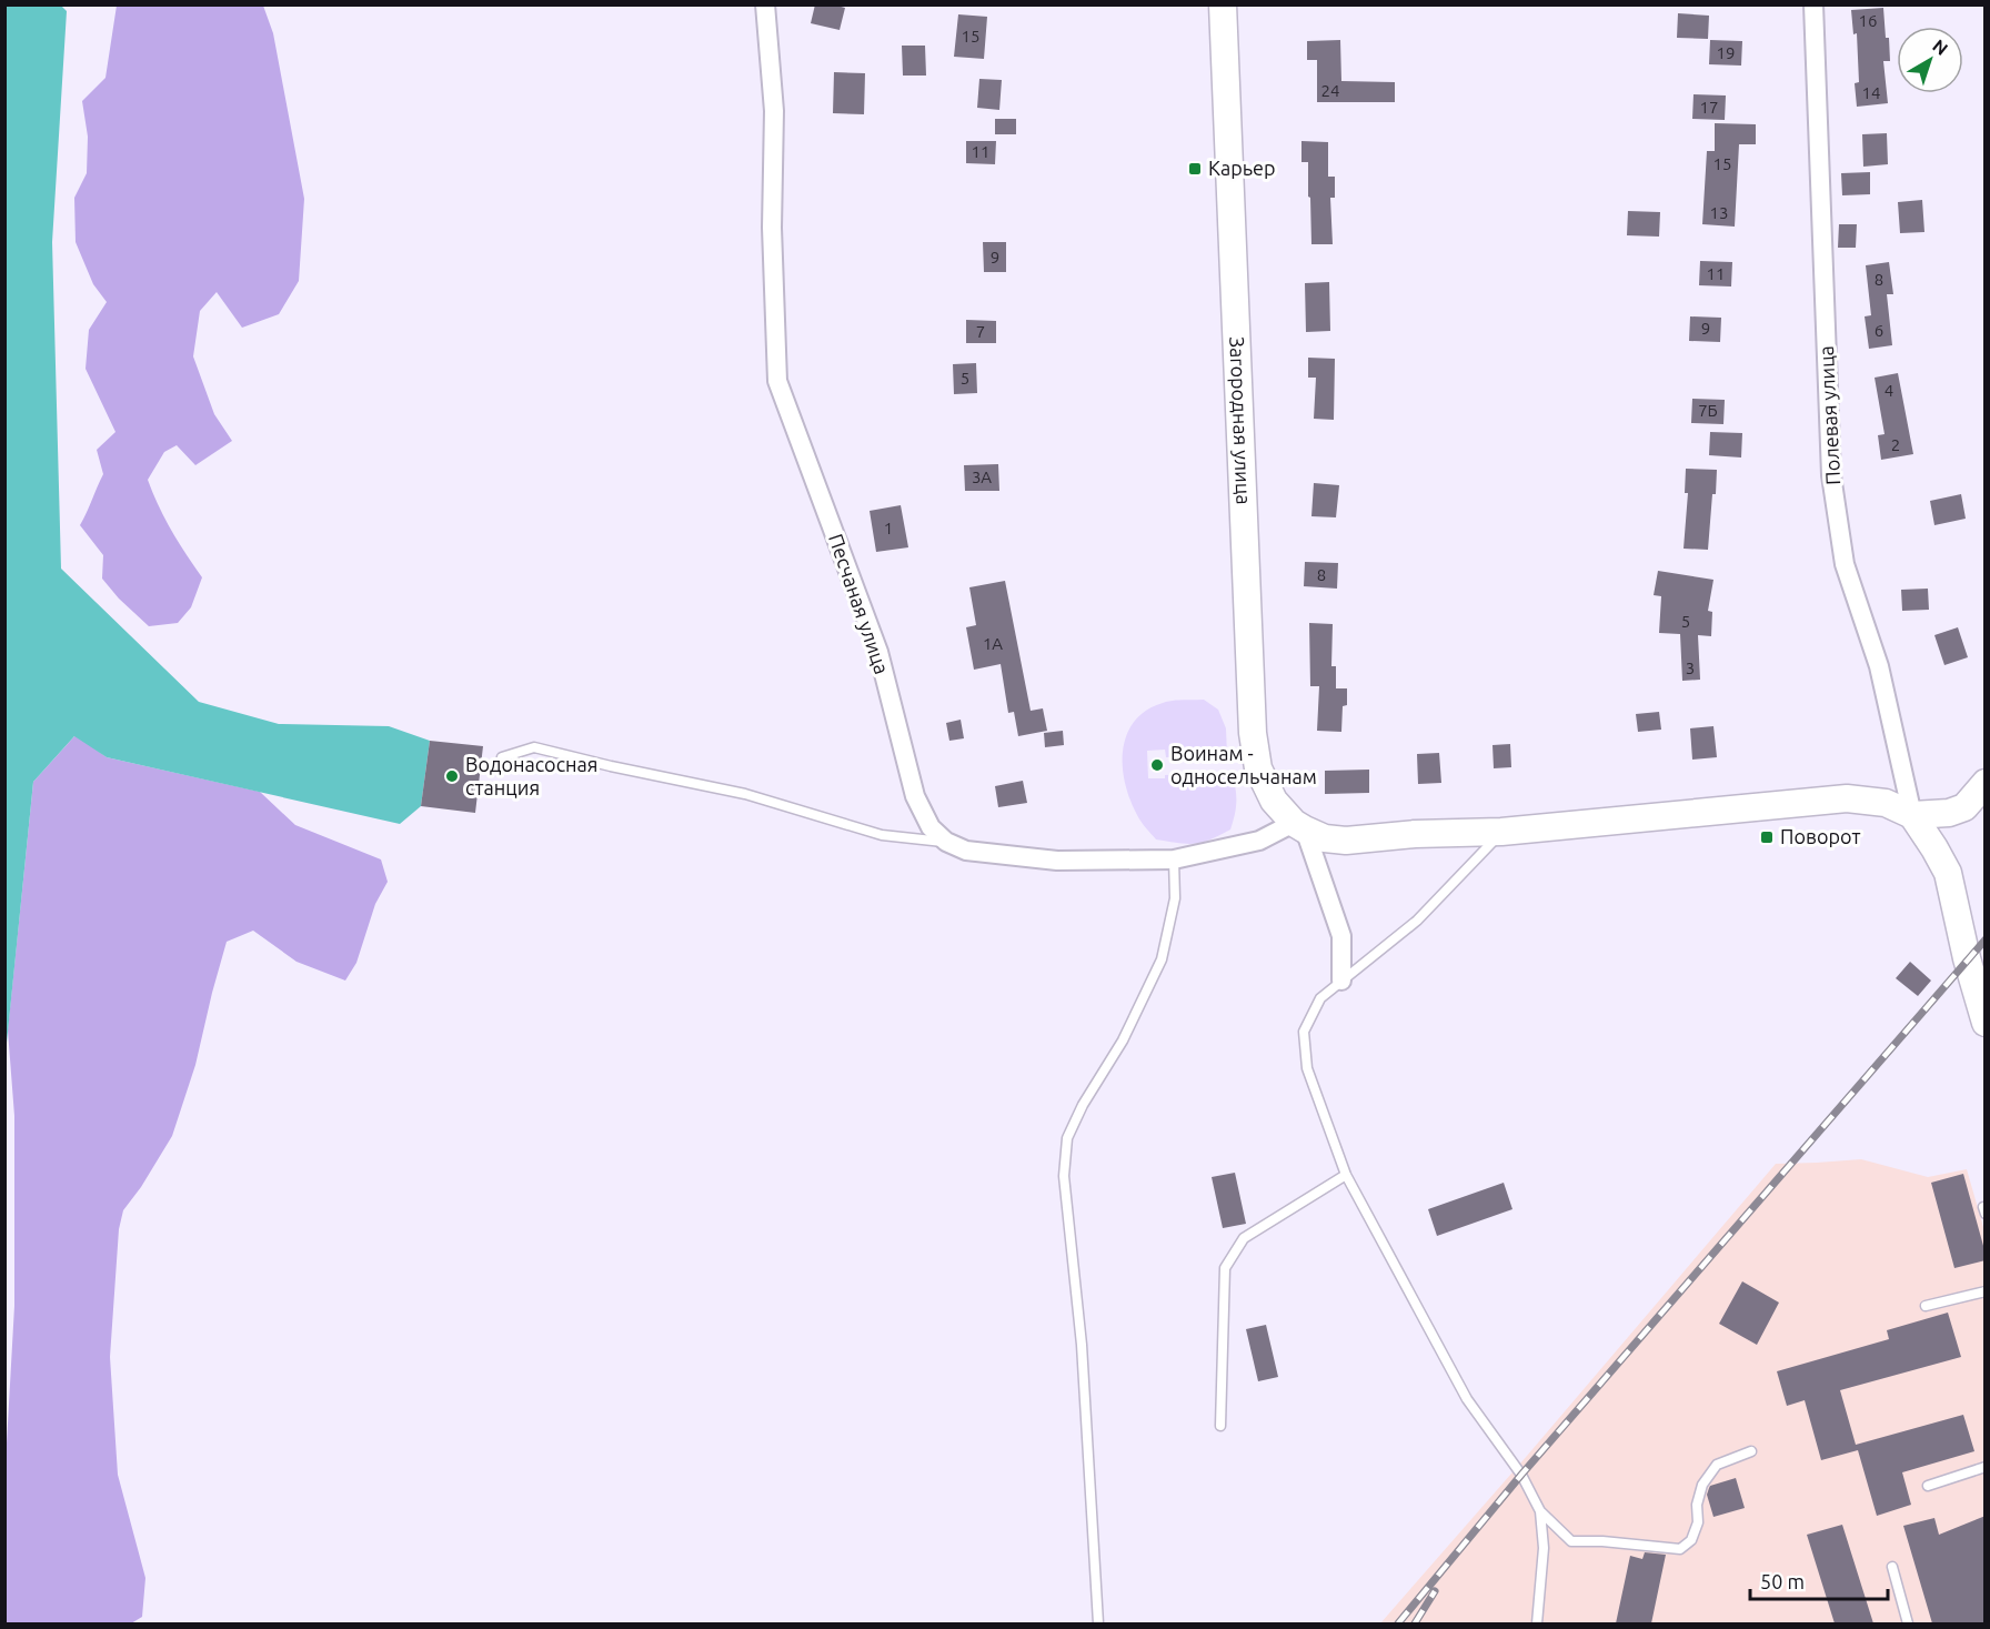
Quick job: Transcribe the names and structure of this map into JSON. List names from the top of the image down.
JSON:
{
  "streets": {
    "street": ["Полевая улица", "Загородная улица", "Песчаная улица"]
  },
  "places": {
    "transit": ["Карьер", "Поворот"],
    "other": ["Воинам - односельчанам", "Водонасосная станция"]
  },
  "house_numbers": [
    "16",
    "15",
    "19",
    "24",
    "14",
    "17",
    "11",
    "15",
    "13",
    "9",
    "11",
    "8",
    "9",
    "6",
    "7",
    "5",
    "4",
    "7Б",
    "2",
    "3А",
    "1",
    "8",
    "5",
    "1А",
    "3"
  ],
  "scale_bar": "50 m",
  "north": "top right"
}
